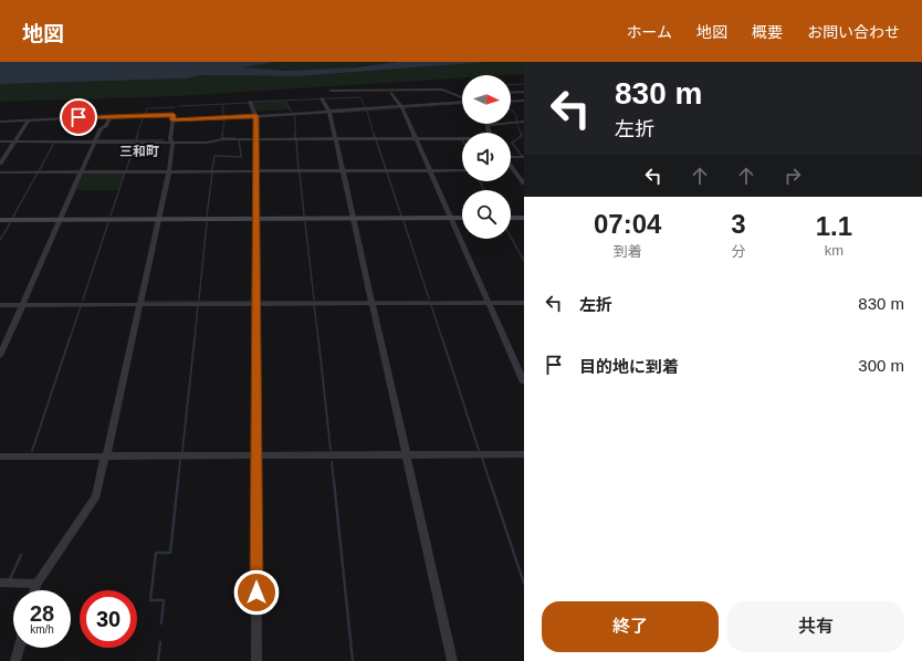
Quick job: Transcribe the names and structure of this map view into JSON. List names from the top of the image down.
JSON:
{
  "districts": ["三和町"],
  "north": "right",
  "page": {
    "header": "地図",
    "nav": [
      "ホーム",
      "地図",
      "概要",
      "お問い合わせ"
    ],
    "turn": ["830 m", "左折"],
    "eta": [
      "07:04",
      "到着",
      "3",
      "分",
      "1.1",
      "km"
    ],
    "list": [
      {
        "name": "左折",
        "value": "830 m"
      },
      {
        "name": "目的地に到着",
        "value": "300 m"
      }
    ],
    "speed": "28 km/h",
    "limit": "30",
    "buttons": ["終了", "共有"]
  }
}
